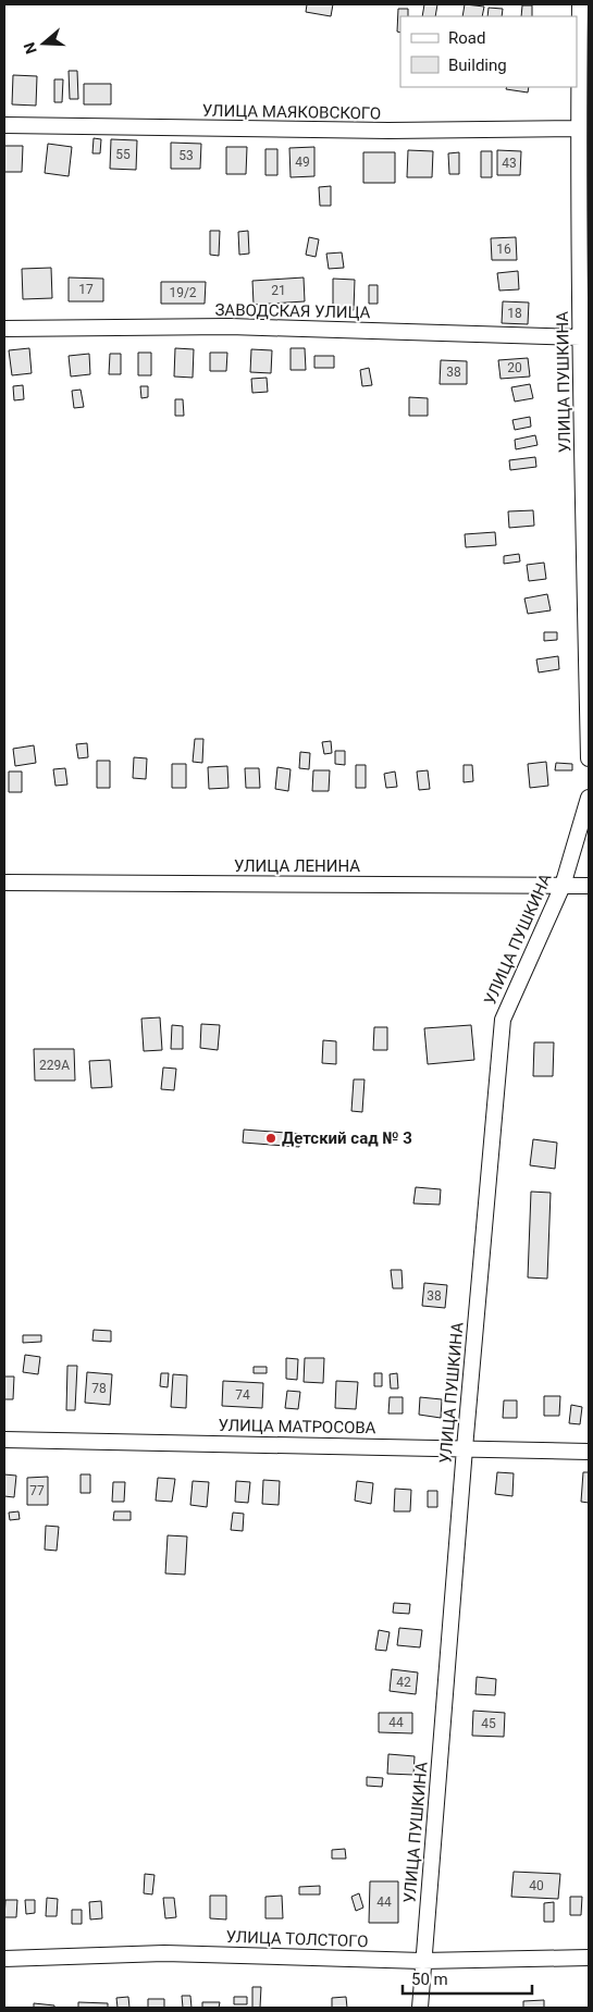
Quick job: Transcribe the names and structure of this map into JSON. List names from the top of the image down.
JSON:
{
  "streets": {
    "street": [
      "УЛИЦА МАЯКОВСКОГО",
      "ЗАВОДСКАЯ УЛИЦА",
      "УЛИЦА ПУШКИНА",
      "УЛИЦА ЛЕНИНА",
      "УЛИЦА МАТРОСОВА",
      "УЛИЦА ТОЛСТОГО"
    ]
  },
  "crossings": [
    ["УЛИЦА МАЯКОВСКОГО", "УЛИЦА ПУШКИНА"],
    ["ЗАВОДСКАЯ УЛИЦА", "УЛИЦА ПУШКИНА"],
    ["УЛИЦА ПУШКИНА", "УЛИЦА ЛЕНИНА"],
    ["УЛИЦА ПУШКИНА", "УЛИЦА МАТРОСОВА"],
    ["УЛИЦА ПУШКИНА", "УЛИЦА ТОЛСТОГО"]
  ],
  "places": ["Детский сад № 3"],
  "house_numbers": [
    "55",
    "53",
    "49",
    "43",
    "16",
    "17",
    "21",
    "19/2",
    "18",
    "20",
    "38",
    "229А",
    "38",
    "78",
    "74",
    "77",
    "42",
    "44",
    "45",
    "40",
    "44"
  ],
  "legend": ["Road", "Building"],
  "scale_bar": "50 m",
  "north": "left"
}
